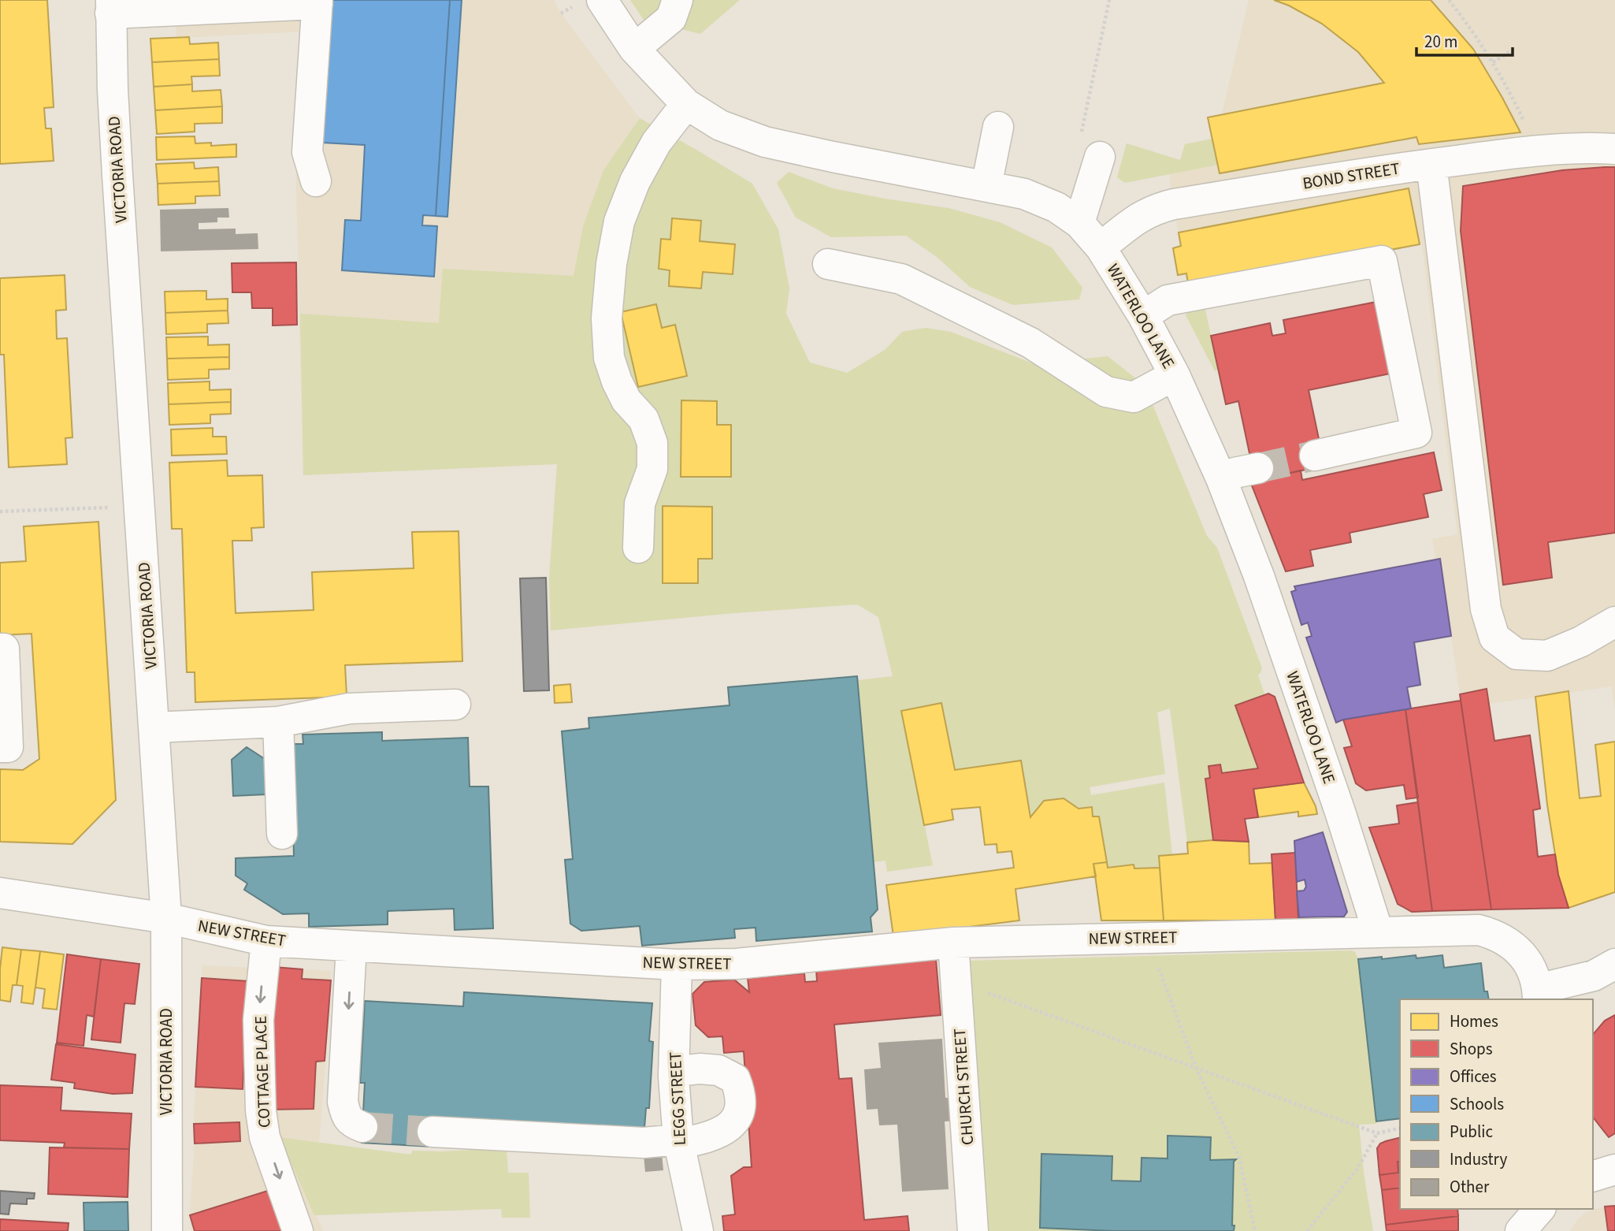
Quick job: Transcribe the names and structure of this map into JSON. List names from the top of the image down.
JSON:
{
  "streets": {
    "street": [
      "VICTORIA ROAD",
      "BOND STREET",
      "WATERLOO LANE",
      "NEW STREET",
      "COTTAGE PLACE",
      "CHURCH STREET",
      "LEGG STREET"
    ]
  },
  "crossings": [
    ["VICTORIA ROAD", "NEW STREET"],
    ["BOND STREET", "WATERLOO LANE"],
    ["WATERLOO LANE", "NEW STREET"],
    ["NEW STREET", "COTTAGE PLACE"],
    ["NEW STREET", "CHURCH STREET"],
    ["NEW STREET", "LEGG STREET"]
  ],
  "legend": [
    "Homes",
    "Shops",
    "Offices",
    "Schools",
    "Public",
    "Industry",
    "Other"
  ],
  "scale_bar": "20 m"
}
